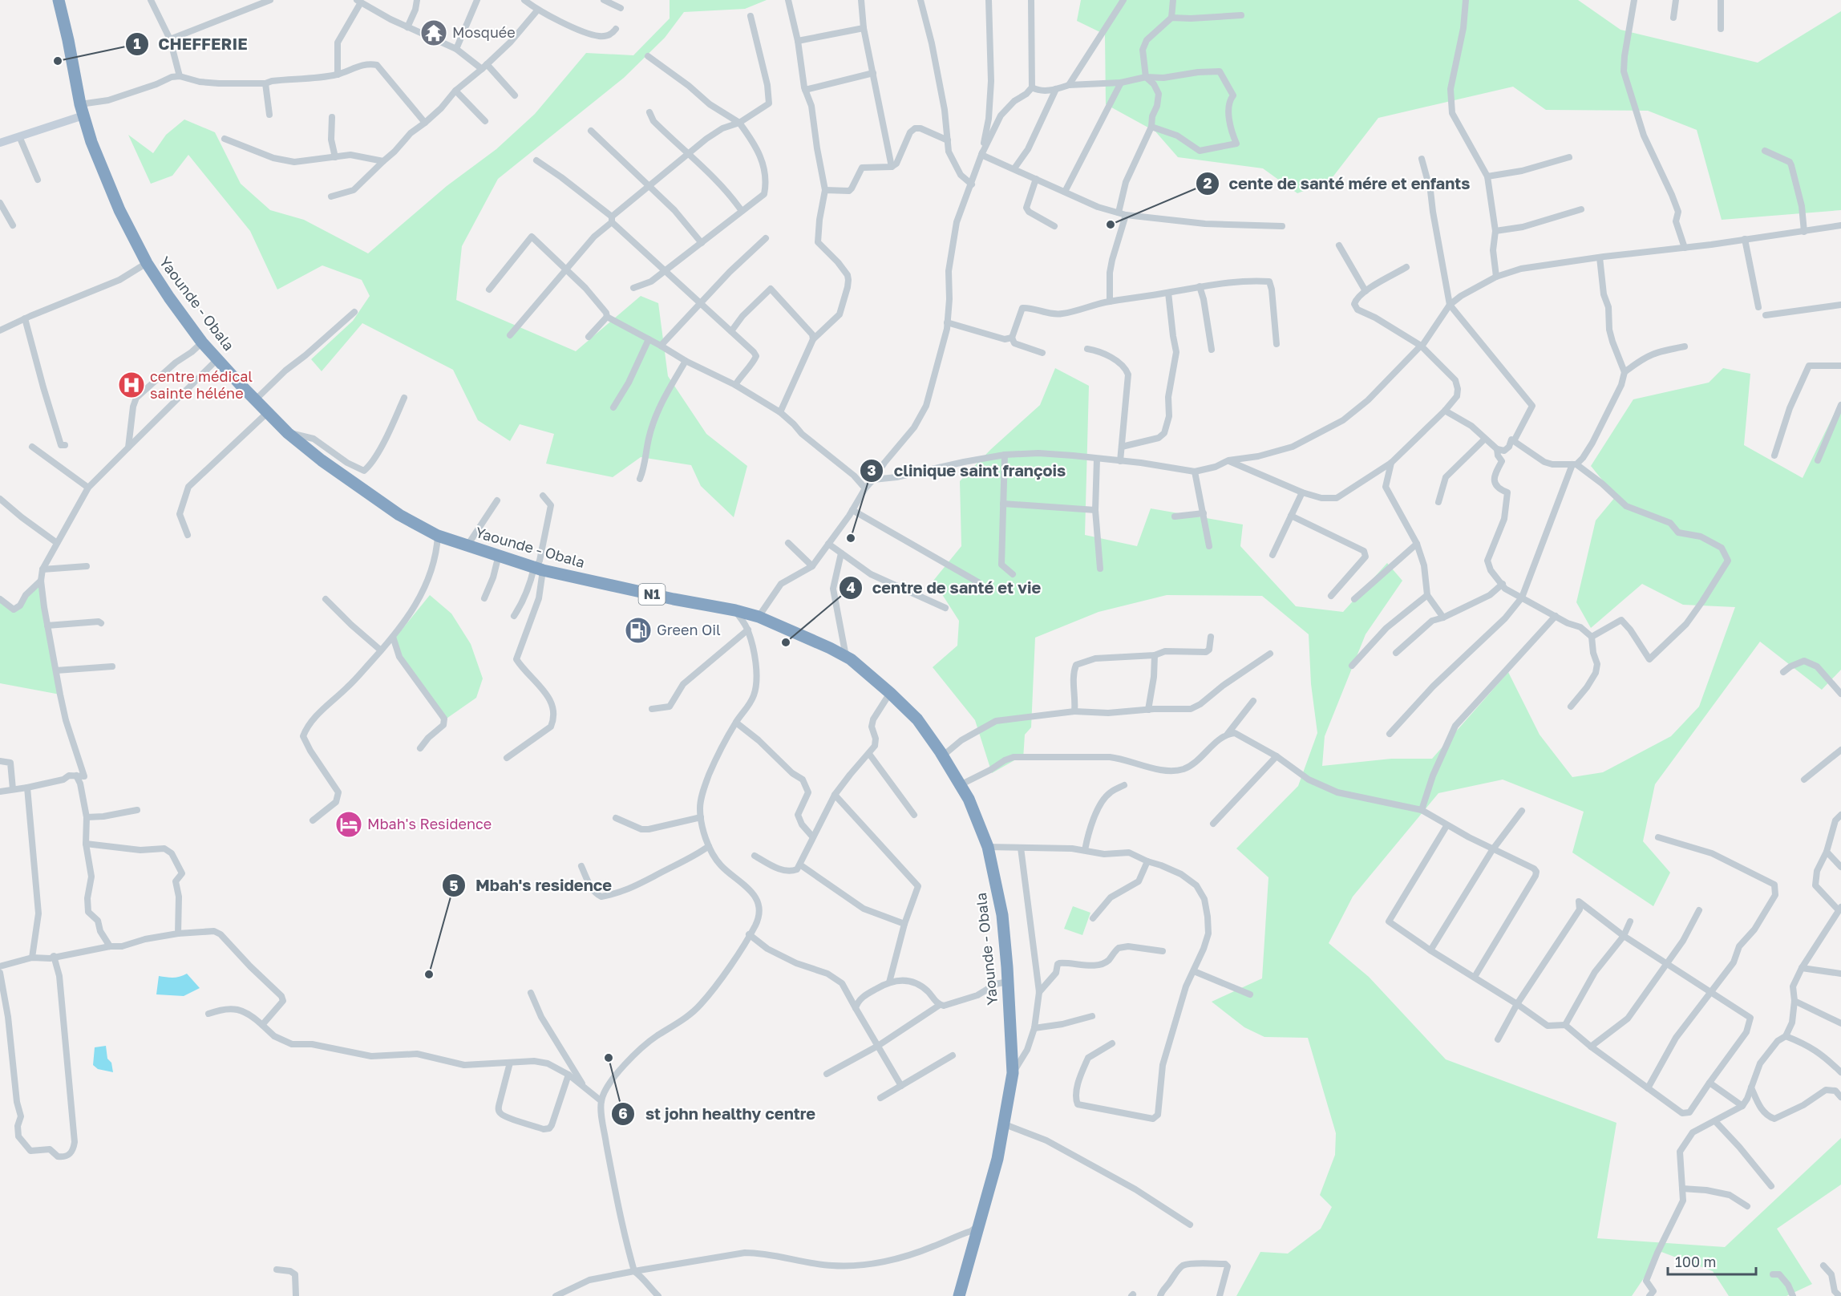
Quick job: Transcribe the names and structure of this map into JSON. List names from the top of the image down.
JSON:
{
  "streets": {
    "highway": ["Yaounde - Obala", "N1"]
  },
  "places": {
    "temple": ["Mosquée"],
    "other": [
      "CHEFFERIE",
      "cente de santé mére et enfants",
      "clinique saint françois",
      "centre de santé et vie",
      "Mbah's residence",
      "st john healthy centre"
    ],
    "hospital": ["centre médical sainte héléne"],
    "fuel station": ["Green Oil"],
    "hotel": ["Mbah's Residence"]
  },
  "scale_bar": "100 m"
}
